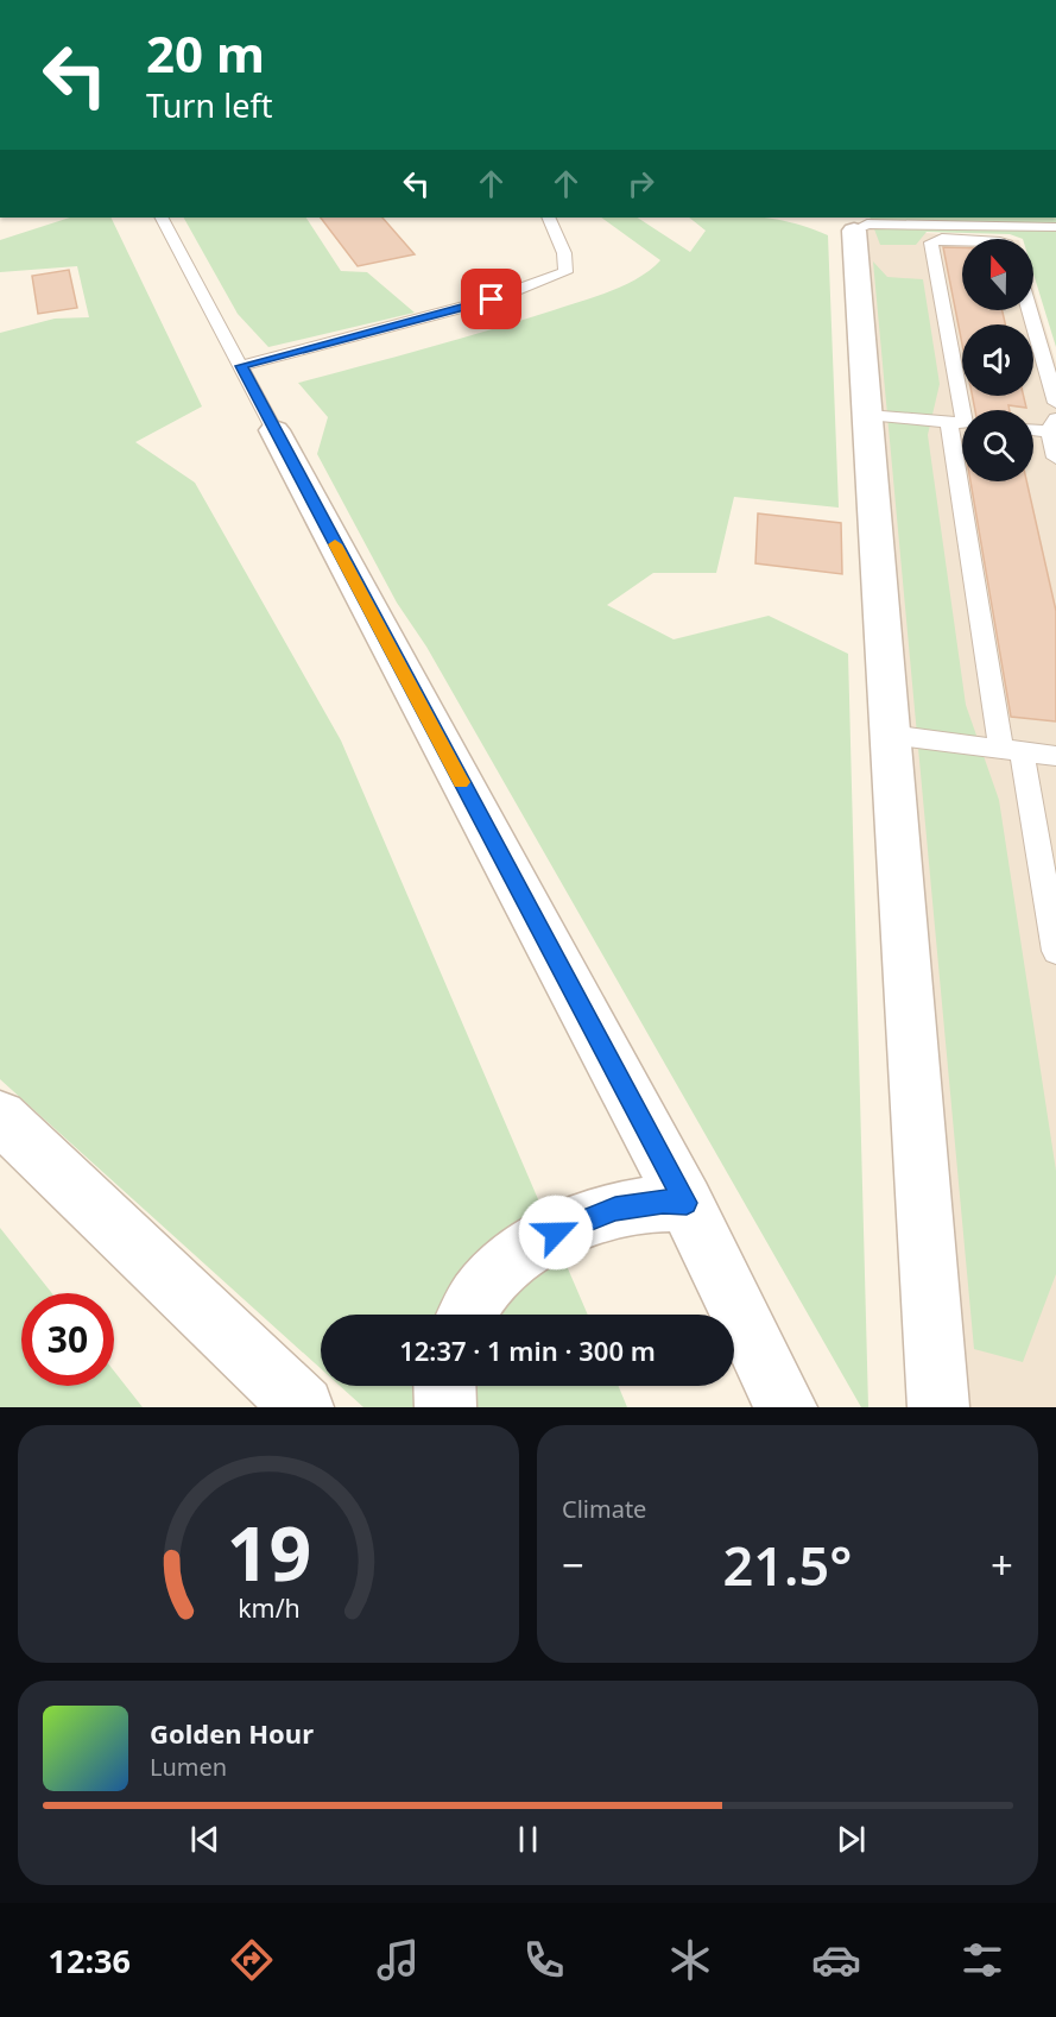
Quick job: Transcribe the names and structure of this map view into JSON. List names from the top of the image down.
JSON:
{
  "north": "top",
  "page": {
    "turn": ["20 m", "Turn left"],
    "limit": "30",
    "trip": "12:37 · 1 min · 300 m",
    "tile": "Climate",
    "heat": ["−", "21.5°", "+"],
    "song": ["Golden Hour", "Lumen"],
    "tabs": "12:36",
    "gauge": ["19", "km/h"]
  }
}
